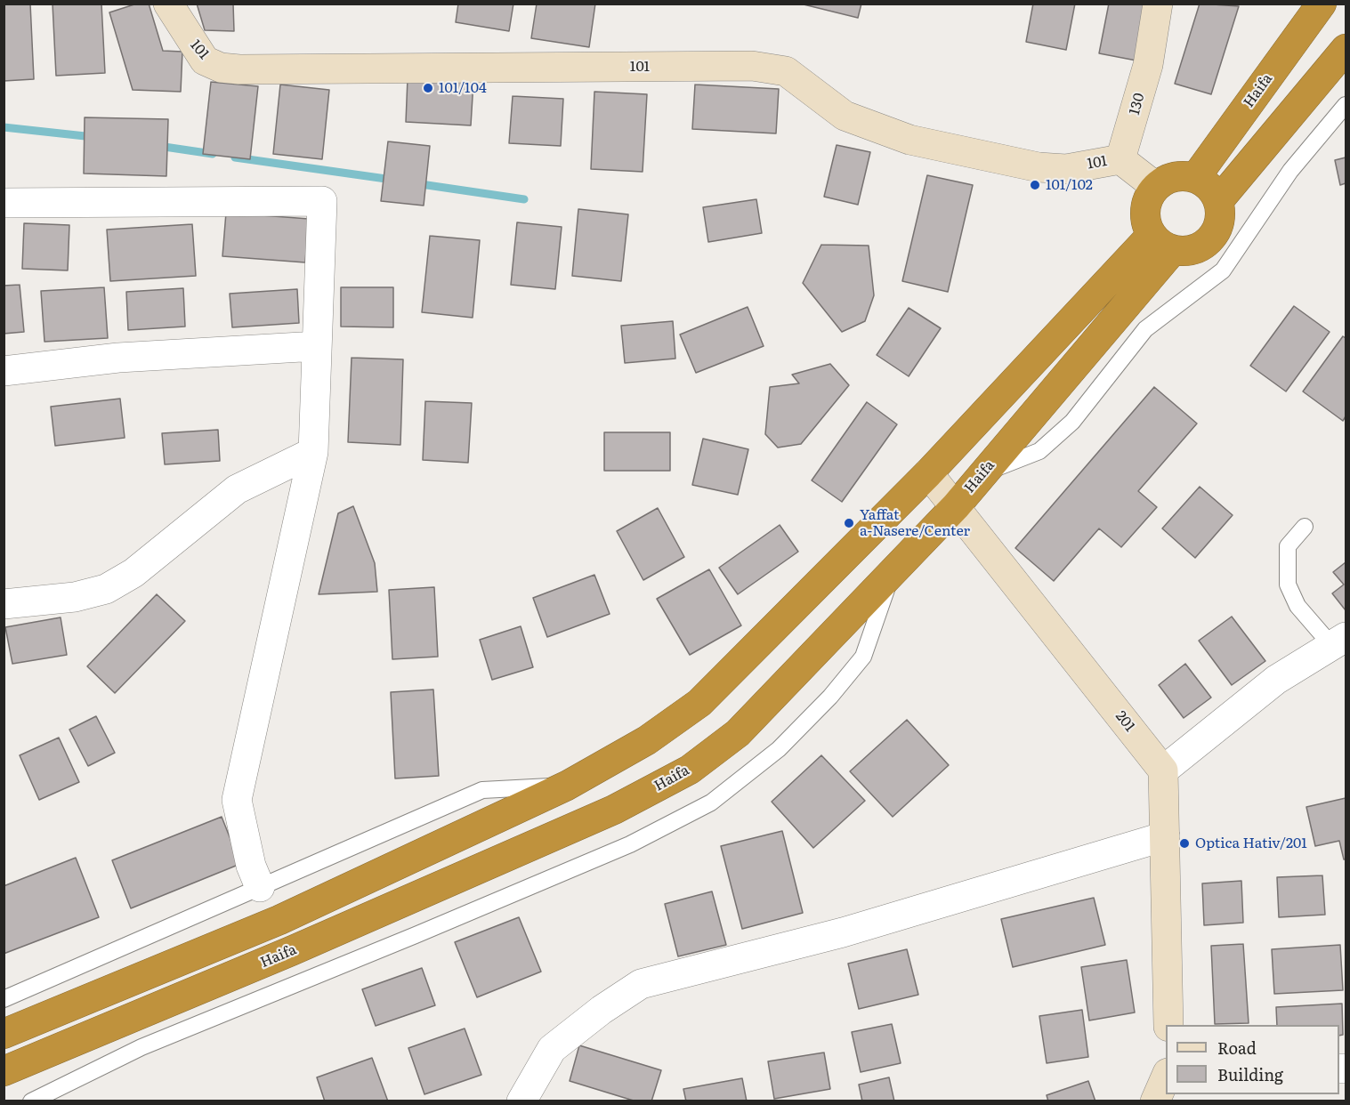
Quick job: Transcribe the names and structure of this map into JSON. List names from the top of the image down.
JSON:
{
  "streets": {
    "highway": ["Haifa"],
    "street": ["101", "130", "201"]
  },
  "crossings": [
    ["101", "130"],
    ["Haifa", "201"]
  ],
  "places": [
    "101/104",
    "101/102",
    "Yaffat a-Nasere/Center",
    "Optica Hativ/201"
  ],
  "legend": ["Road", "Building"]
}
